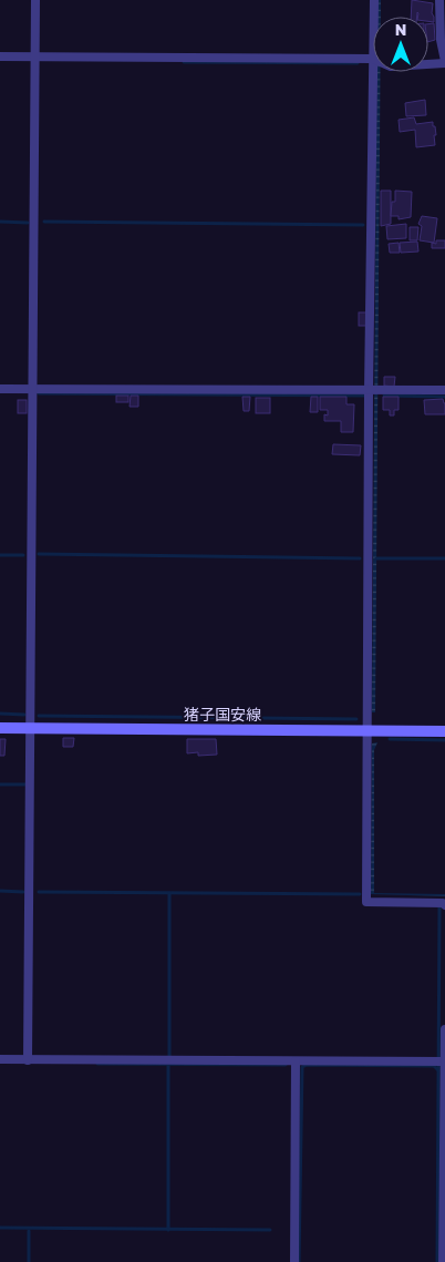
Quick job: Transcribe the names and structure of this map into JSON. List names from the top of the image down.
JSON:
{
  "streets": {
    "main road": ["猪子国安線"]
  },
  "north": "top"
}
